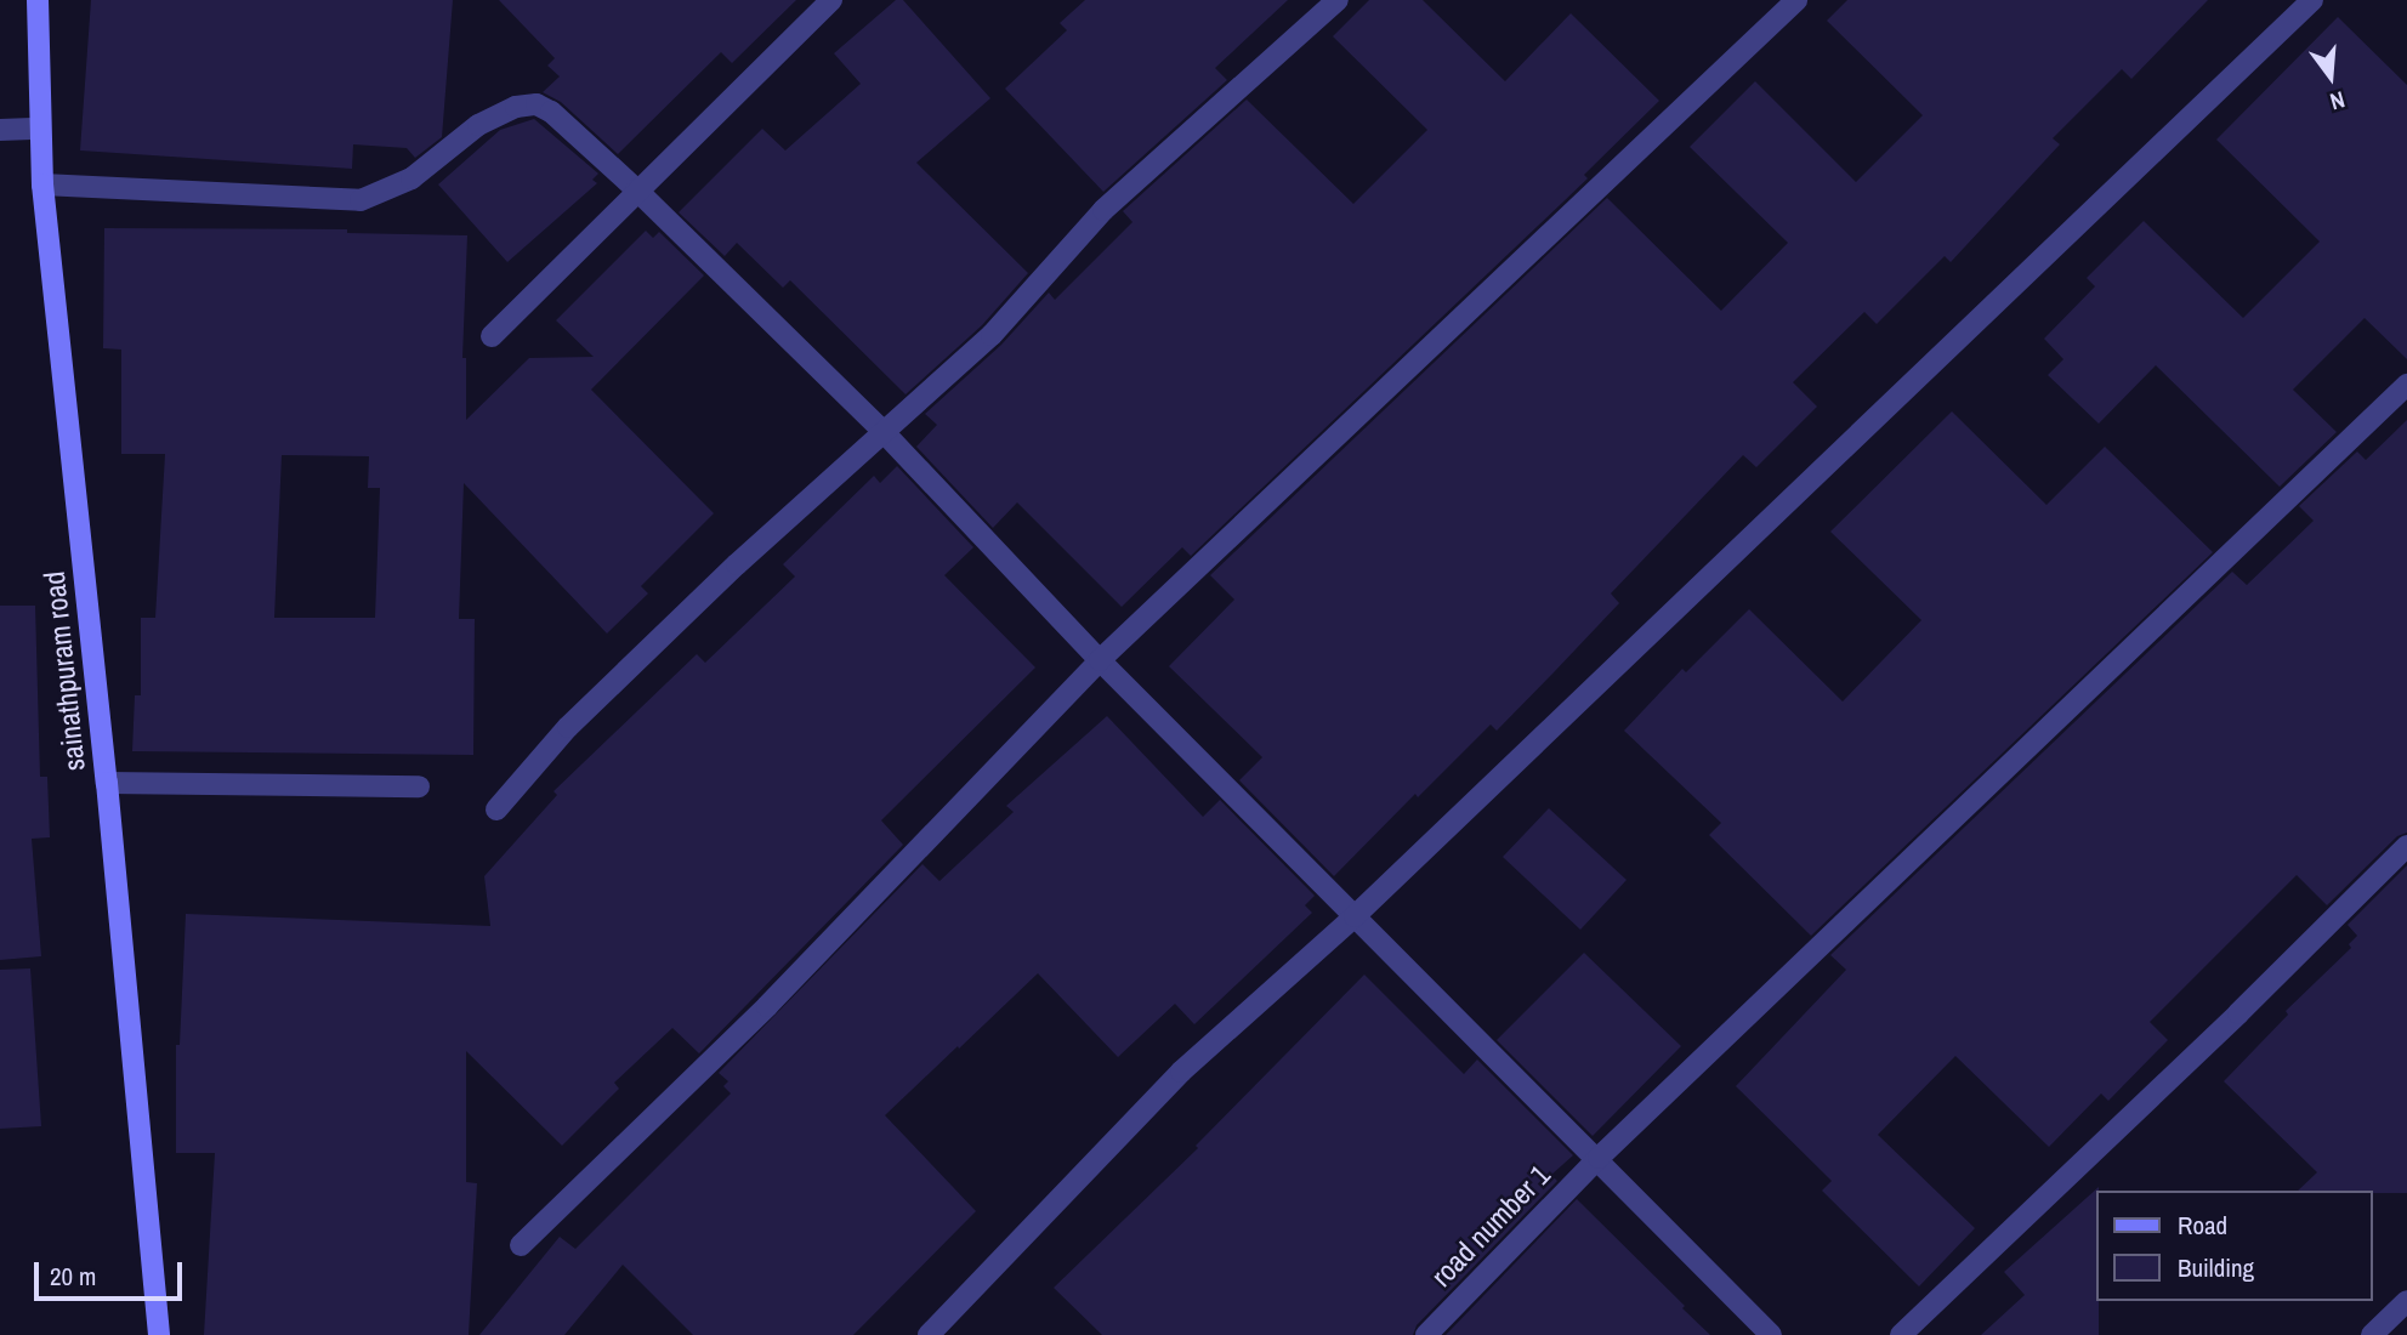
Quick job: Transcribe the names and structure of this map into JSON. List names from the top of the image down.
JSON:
{
  "streets": {
    "street": ["sainathpuram road", "road number 1"]
  },
  "legend": ["Road", "Building"],
  "scale_bar": "20 m",
  "north": "bottom"
}
